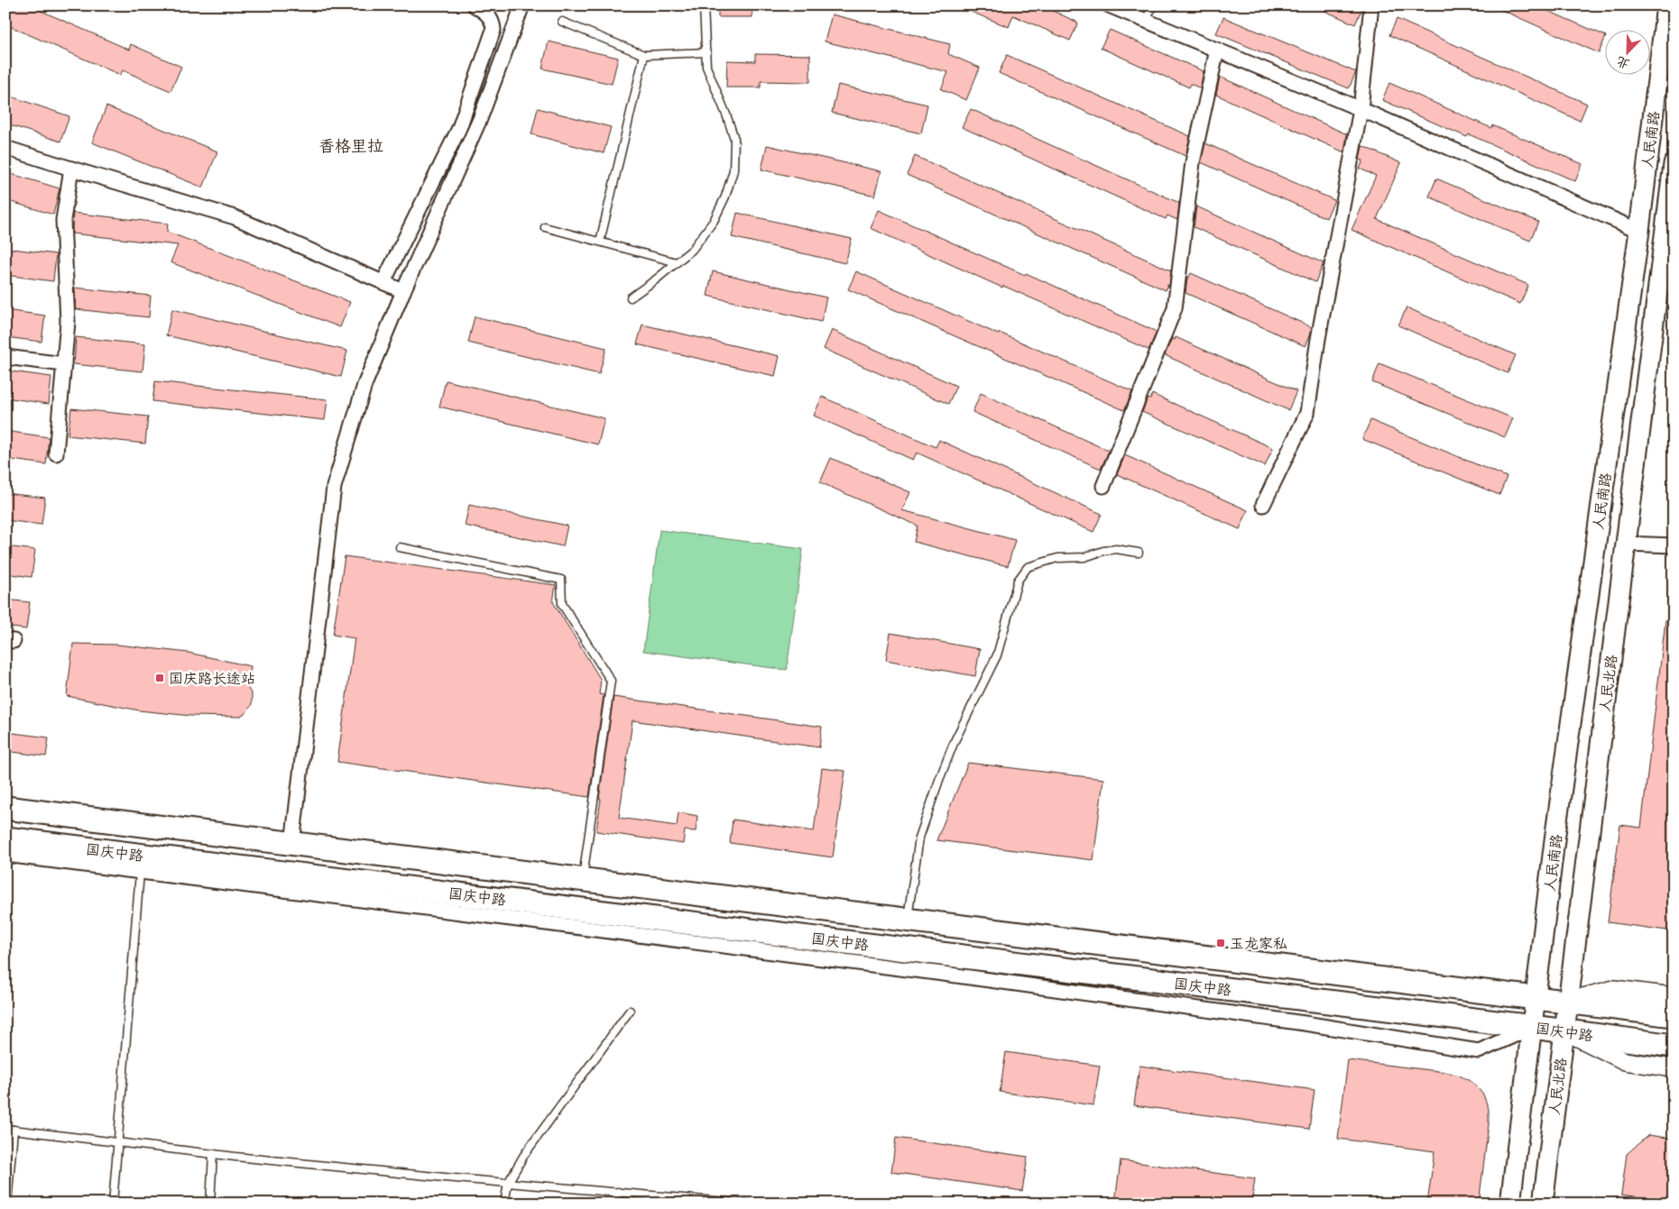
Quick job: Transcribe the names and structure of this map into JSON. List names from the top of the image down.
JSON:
{
  "streets": {
    "main road": ["人民南路", "人民北路", "国庆中路"]
  },
  "crossings": [
    ["人民南路", "国庆中路"],
    ["人民北路", "国庆中路"]
  ],
  "districts": ["香格里拉"],
  "places": {
    "transit": ["国庆路长途站", "玉龙家私"]
  },
  "north": "bottom left"
}
